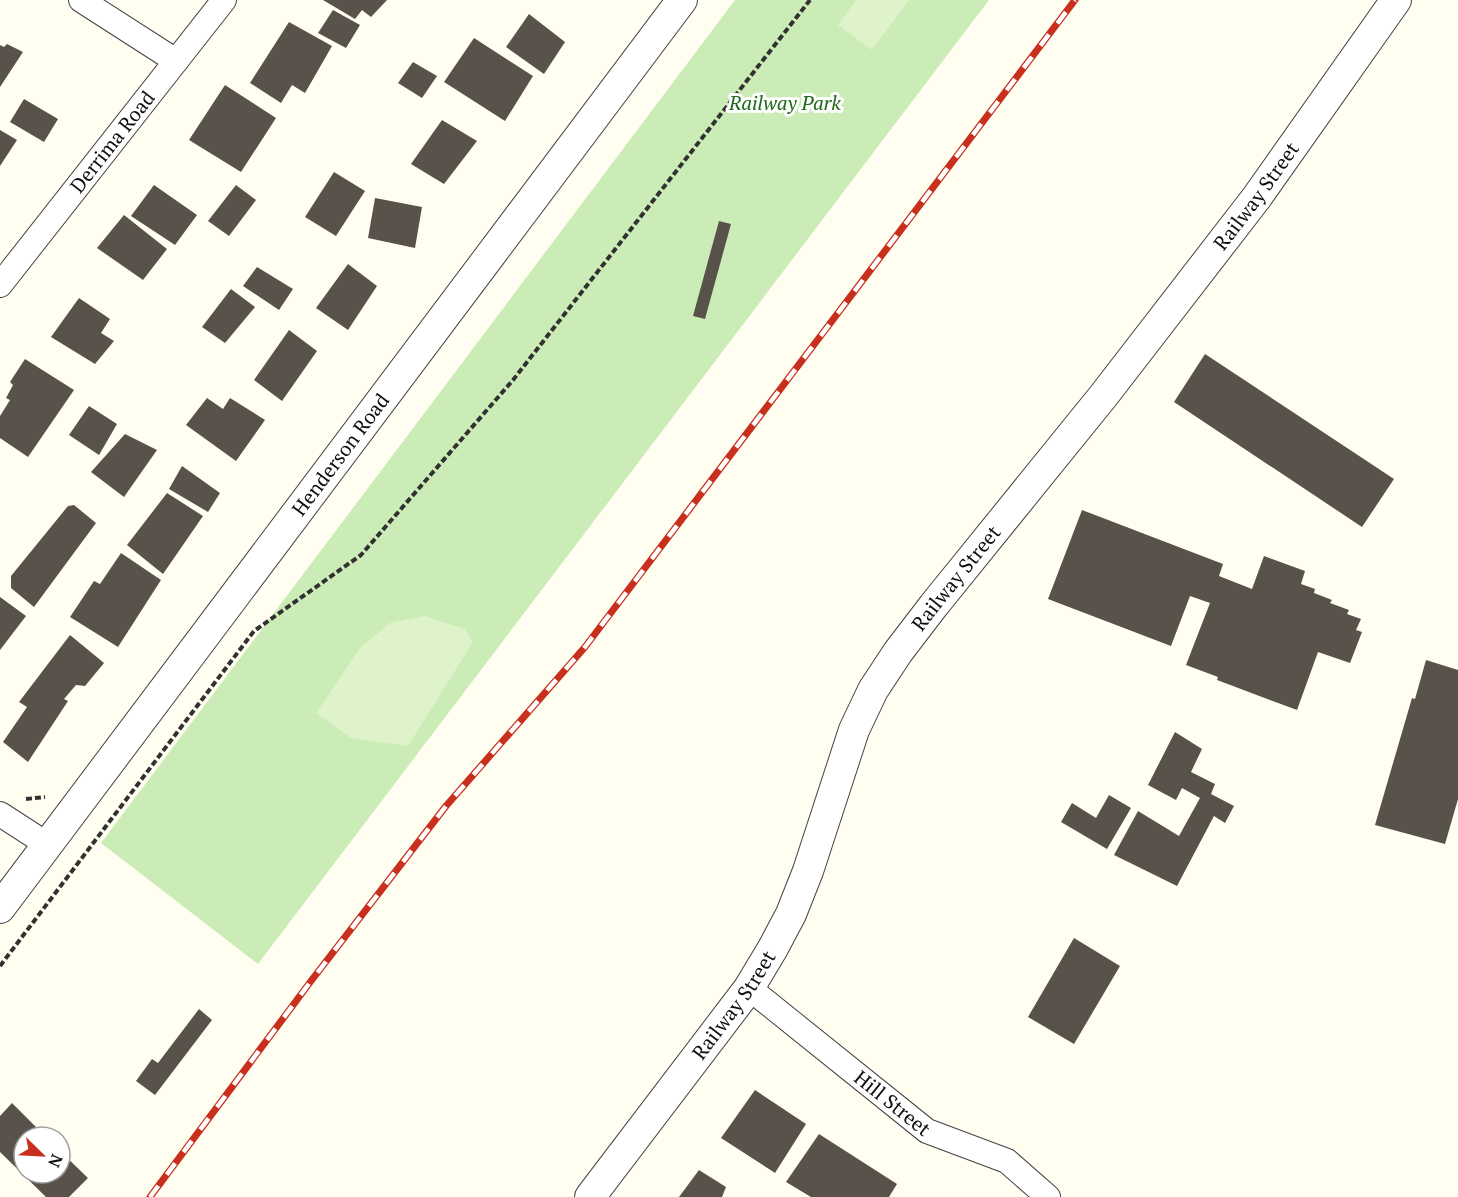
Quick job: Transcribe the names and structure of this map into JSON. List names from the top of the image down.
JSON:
{
  "streets": {
    "street": [
      "Derrima Road",
      "Railway Street",
      "Henderson Road",
      "Hill Street"
    ]
  },
  "crossings": [
    ["Railway Street", "Hill Street"]
  ],
  "parks": ["Railway Park"],
  "north": "bottom right"
}
